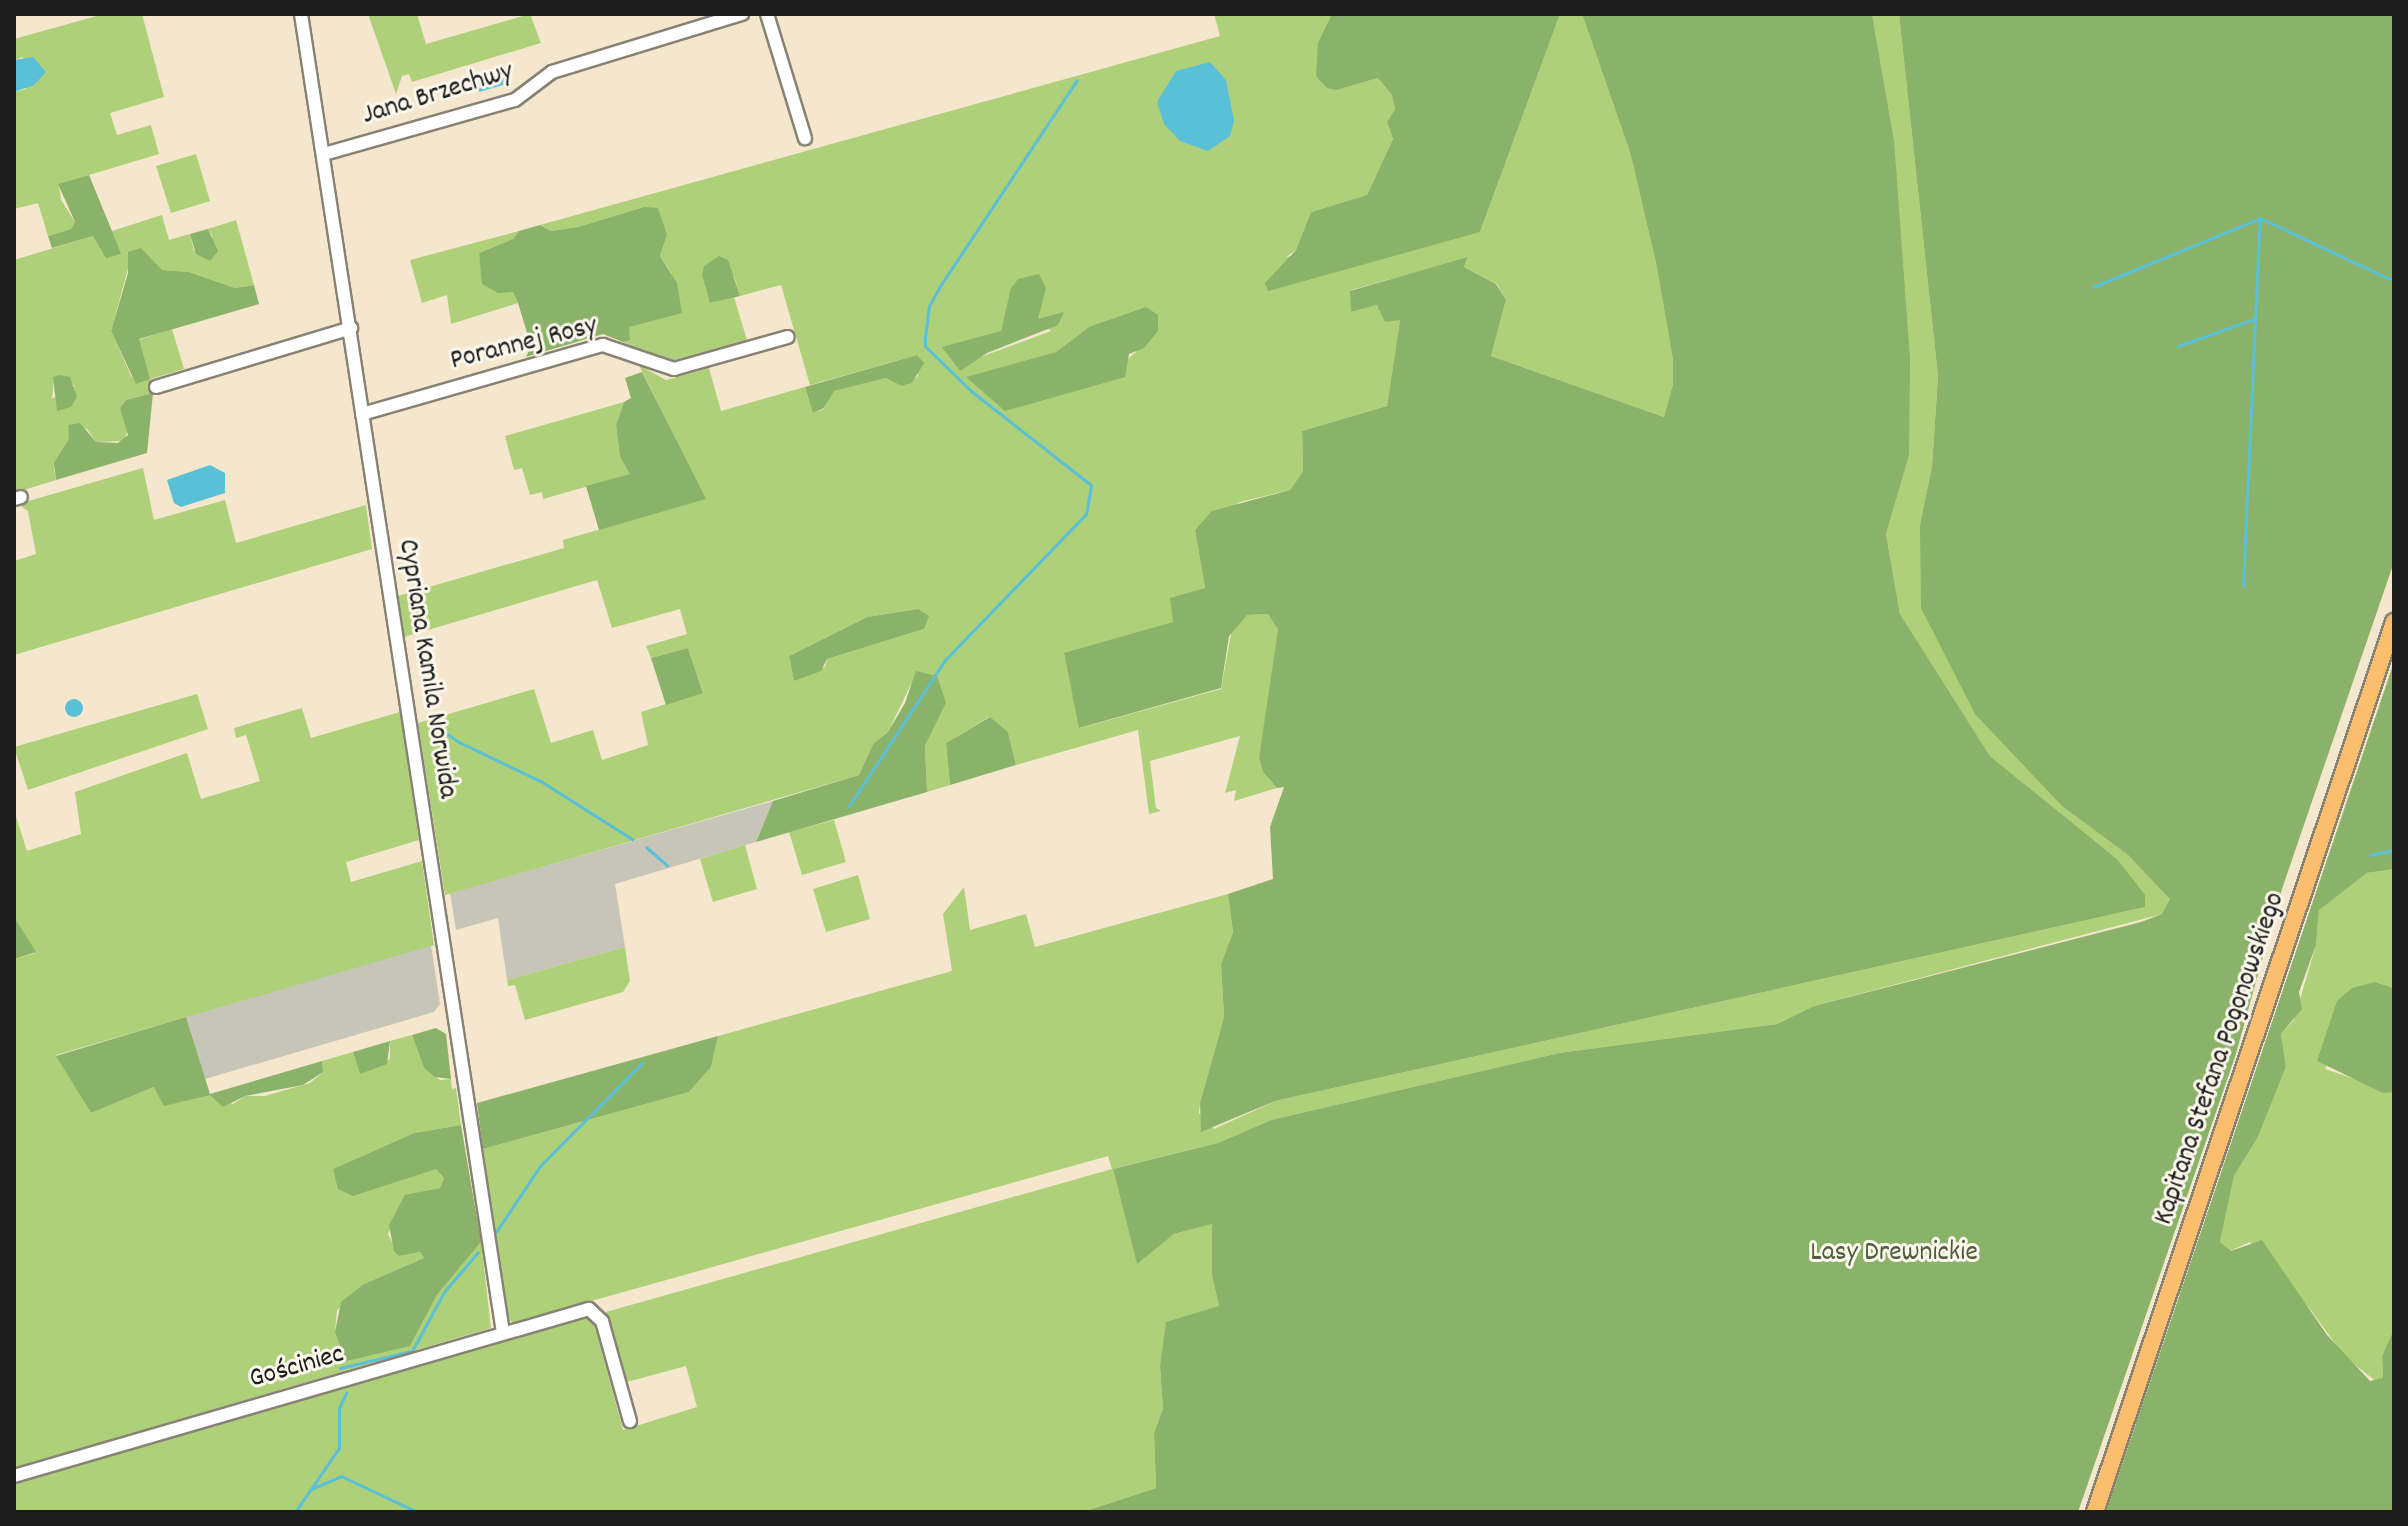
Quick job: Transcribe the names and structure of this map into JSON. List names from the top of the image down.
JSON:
{
  "streets": {
    "main road": ["Kapitana Stefana Pogonowskiego"],
    "street": [
      "Jana Brzechwy",
      "Porannej Rosy",
      "Cypriana Kamila Norwida",
      "Gościniec"
    ]
  },
  "crossings": [
    ["Jana Brzechwy", "Cypriana Kamila Norwida"],
    ["Porannej Rosy", "Cypriana Kamila Norwida"],
    ["Cypriana Kamila Norwida", "Gościniec"]
  ],
  "parks": ["Lasy Drewnickie"]
}
